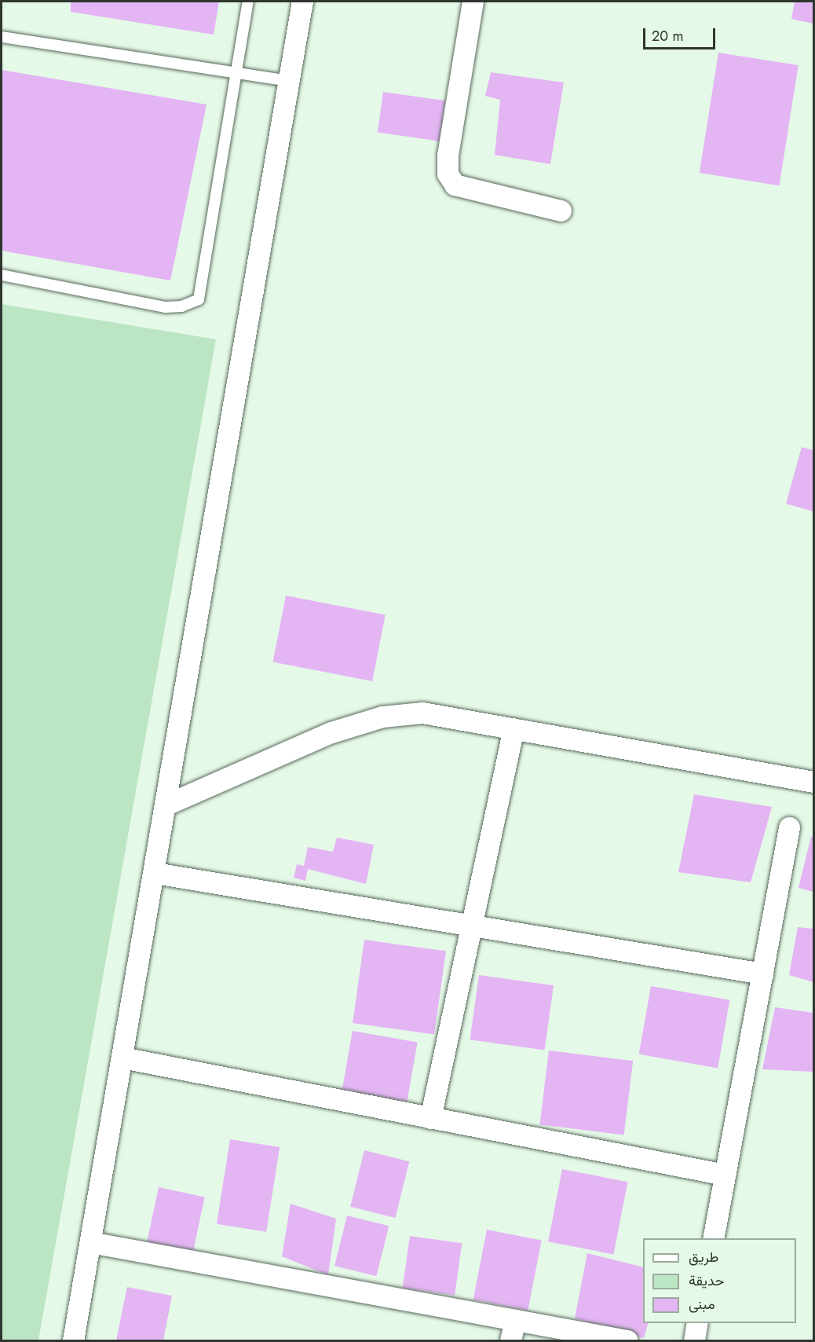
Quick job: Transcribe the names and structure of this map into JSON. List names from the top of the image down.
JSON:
{
  "legend": ["طريق", "حديقة", "مبنى"],
  "scale_bar": "20 m"
}
